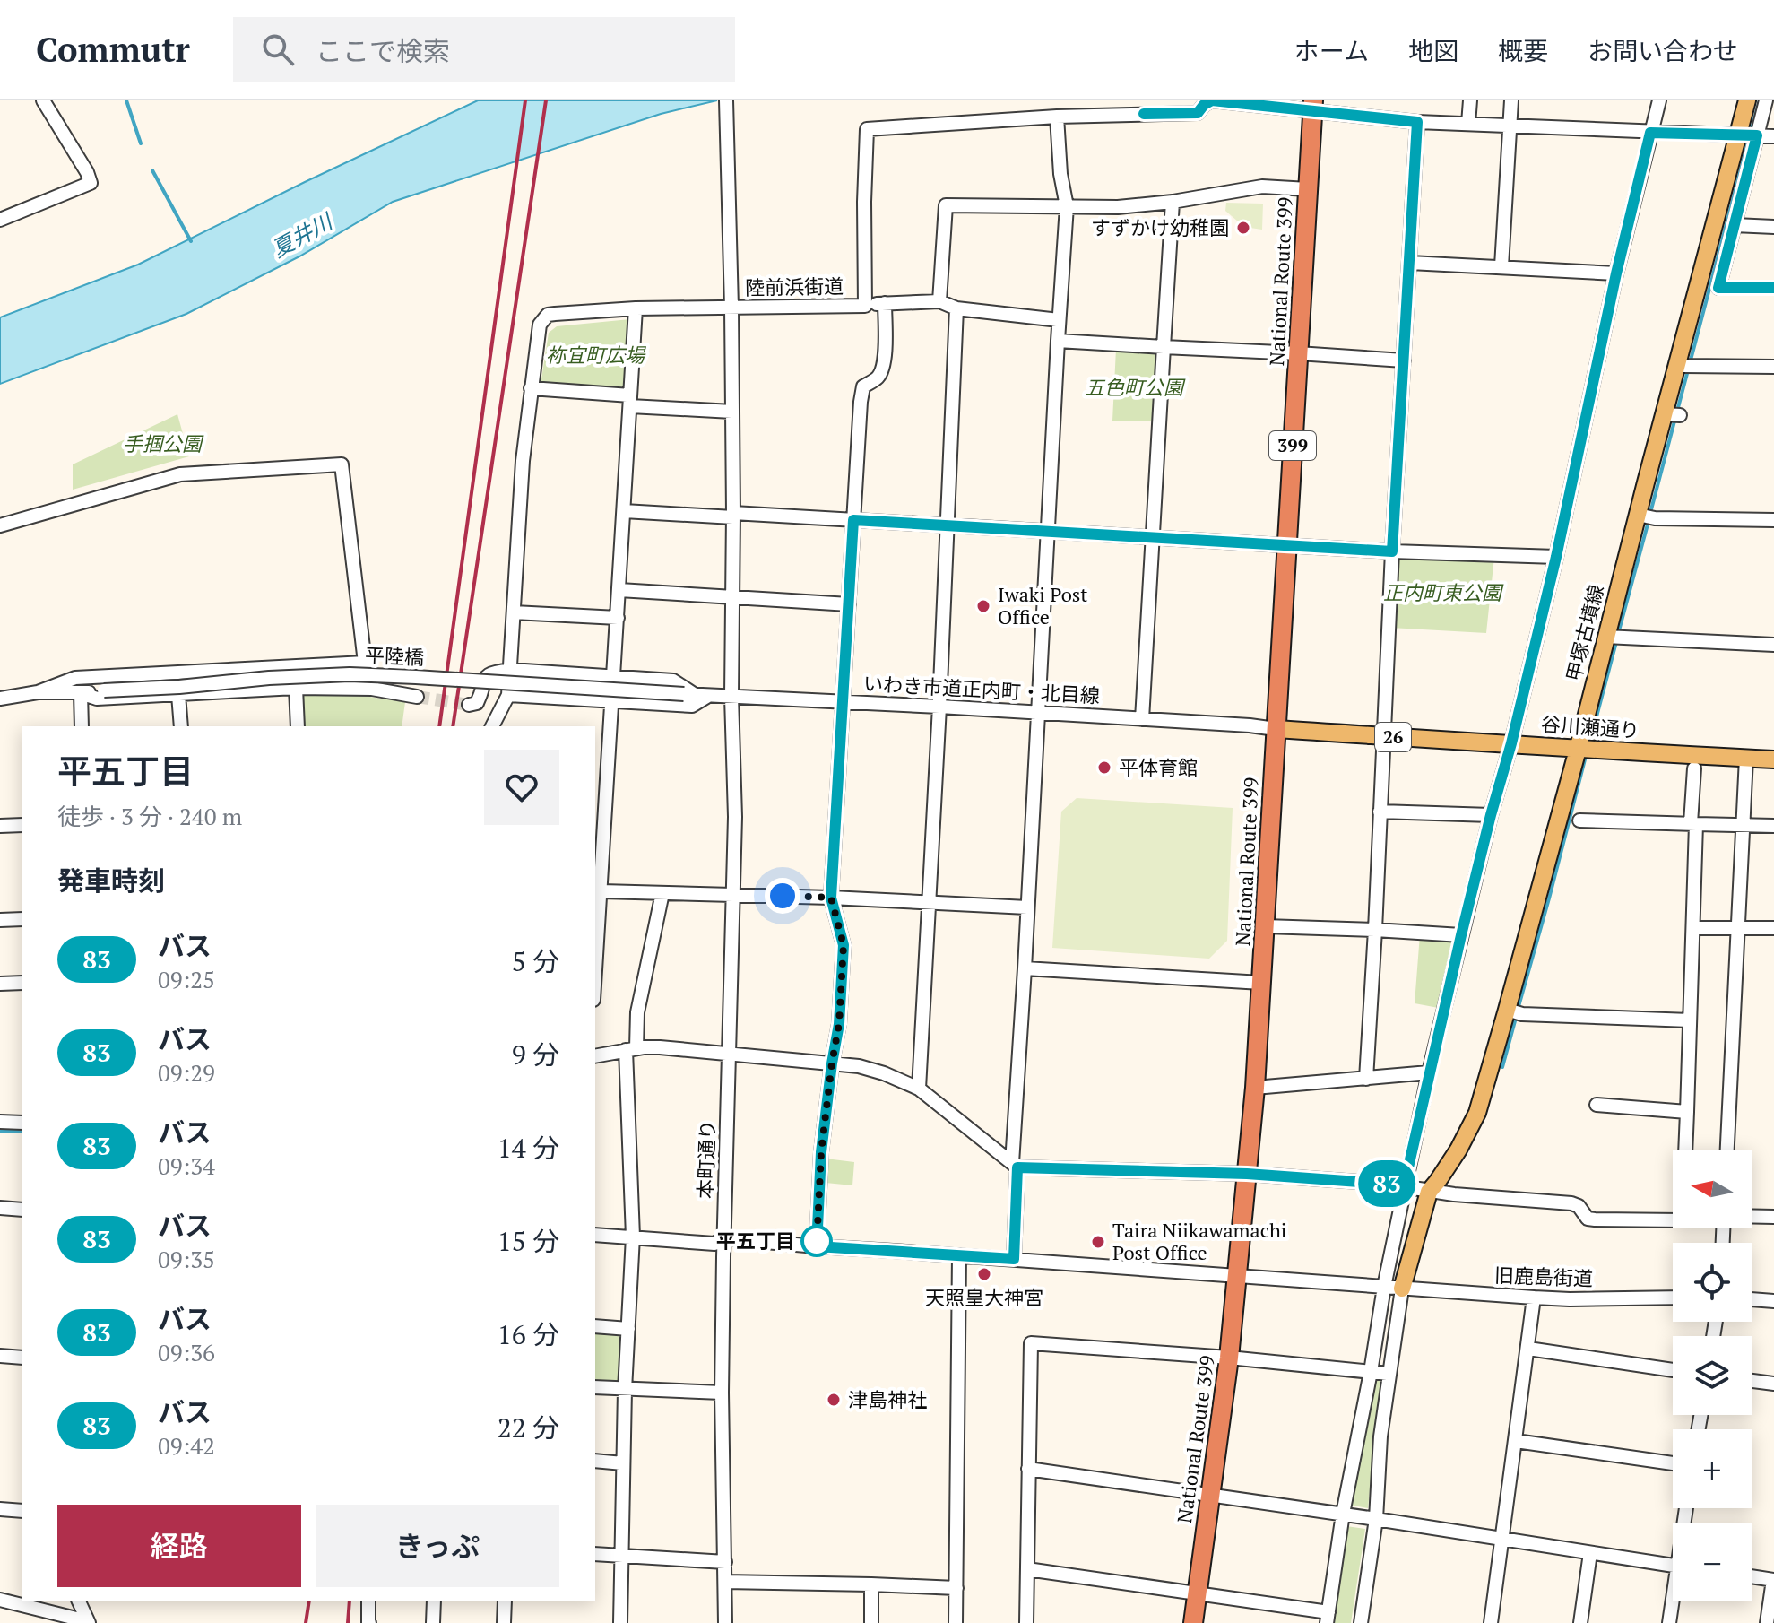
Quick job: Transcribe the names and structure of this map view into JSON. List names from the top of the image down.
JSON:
{
  "streets": {
    "highway": ["National Route 399", "399"],
    "main road": ["甲塚古墳線", "谷川瀬通り", "26"],
    "street": [
      "陸前浜街道",
      "平陸橋",
      "いわき市道正内町・北目線",
      "本町通り",
      "旧鹿島街道"
    ]
  },
  "crossings": [
    ["National Route 399", "いわき市道正内町・北目線"],
    ["National Route 399", "谷川瀬通り"],
    ["陸前浜街道", "いわき市道正内町・北目線"],
    ["陸前浜街道", "本町通り"],
    ["甲塚古墳線", "谷川瀬通り"],
    ["甲塚古墳線", "旧鹿島街道"],
    ["平陸橋", "いわき市道正内町・北目線"],
    ["いわき市道正内町・北目線", "谷川瀬通り"],
    ["いわき市道正内町・北目線", "本町通り"]
  ],
  "water": ["夏井川"],
  "parks": [
    "祢宜町広場",
    "五色町公園",
    "手掴公園",
    "正内町東公園"
  ],
  "places": [
    "すずかけ幼稚園",
    "Iwaki Post Office",
    "平体育館",
    "平五丁目",
    "Taira Niikawamachi Post Office",
    "天照皇大神宮",
    "津島神社"
  ],
  "lines": ["bus line 83"],
  "north": "left",
  "page": {
    "header": "Commutr",
    "search": "ここで検索",
    "nav": [
      "ホーム",
      "地図",
      "概要",
      "お問い合わせ"
    ],
    "on_map": "83",
    "heading": [
      ["平五丁目", "徒歩 · 3 分 · 240 m"],
      "発車時刻"
    ],
    "list": [
      {
        "mark": "83",
        "name": "バス",
        "note": "09:25",
        "value": "5 分"
      },
      {
        "mark": "83",
        "name": "バス",
        "note": "09:29",
        "value": "9 分"
      },
      {
        "mark": "83",
        "name": "バス",
        "note": "09:34",
        "value": "14 分"
      },
      {
        "mark": "83",
        "name": "バス",
        "note": "09:35",
        "value": "15 分"
      },
      {
        "mark": "83",
        "name": "バス",
        "note": "09:36",
        "value": "16 分"
      },
      {
        "mark": "83",
        "name": "バス",
        "note": "09:42",
        "value": "22 分"
      }
    ],
    "map_buttons": ["+", "−"],
    "buttons": ["経路", "きっぷ"]
  }
}
